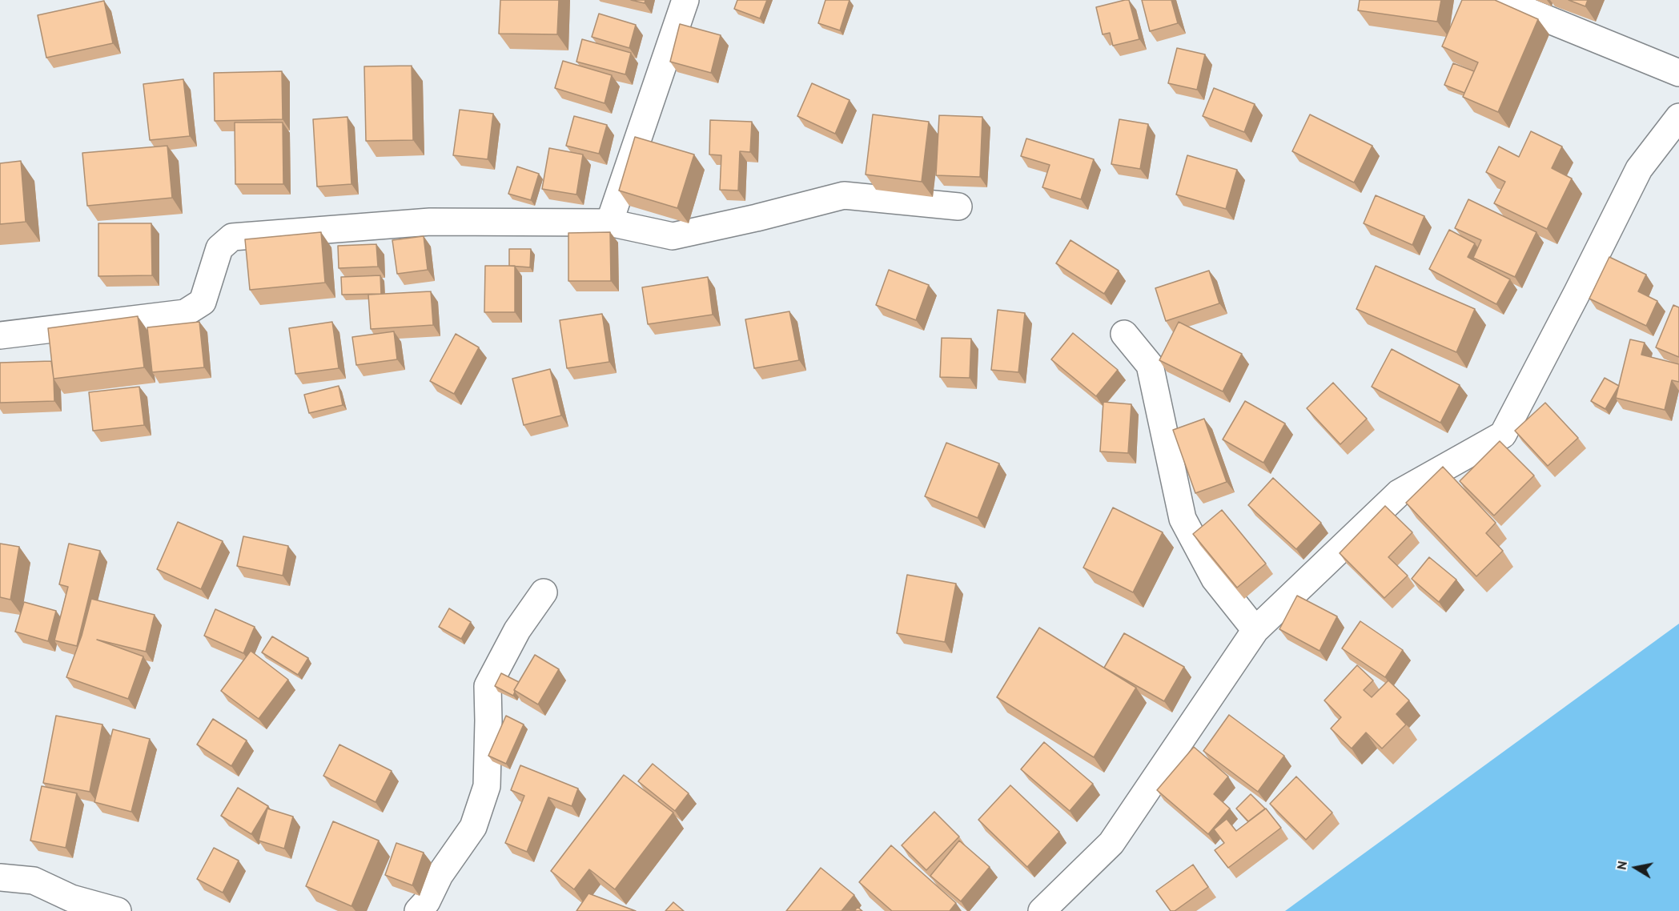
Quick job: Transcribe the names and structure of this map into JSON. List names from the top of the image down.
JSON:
{
  "north": "left"
}
